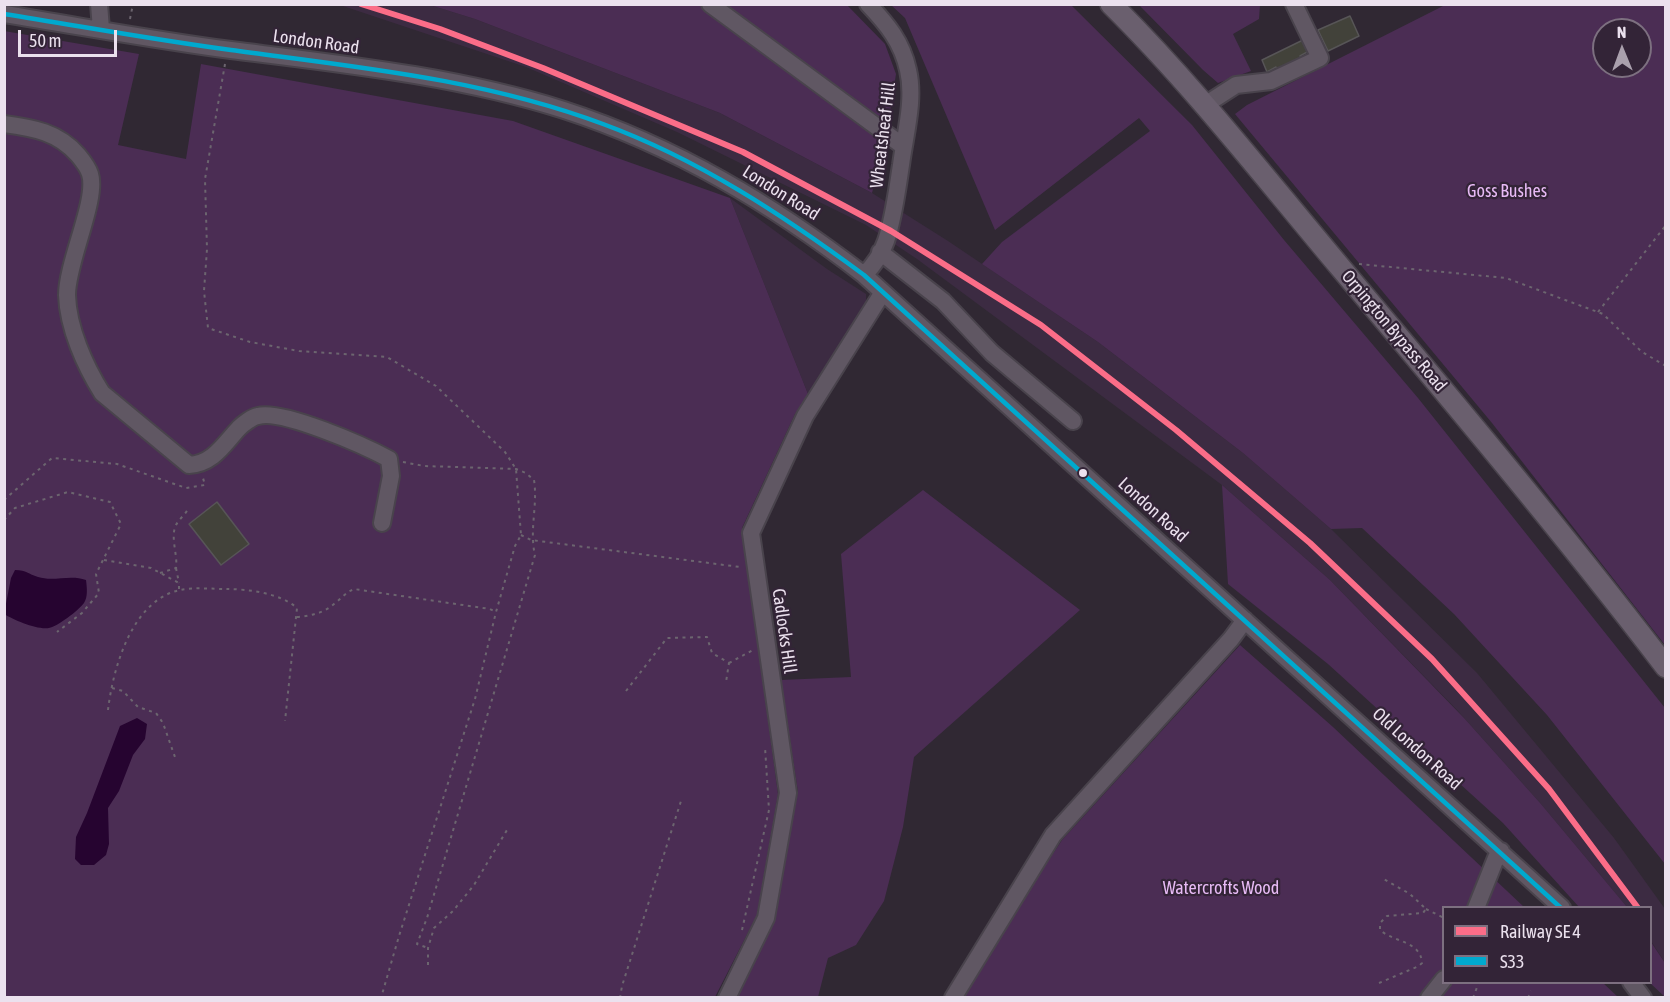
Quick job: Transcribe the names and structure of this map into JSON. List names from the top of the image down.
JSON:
{
  "streets": {
    "main road": ["Orpington Bypass Road"],
    "street": [
      "London Road",
      "Wheatsheaf Hill",
      "Cadlocks Hill",
      "Old London Road"
    ]
  },
  "crossings": [
    ["London Road", "Wheatsheaf Hill"],
    ["London Road", "Cadlocks Hill"],
    ["London Road", "Old London Road"]
  ],
  "parks": ["Goss Bushes", "Watercrofts Wood"],
  "lines": ["transit line S33"],
  "legend": ["Railway SE 4", "S33"],
  "scale_bar": "50 m",
  "north": "top"
}
